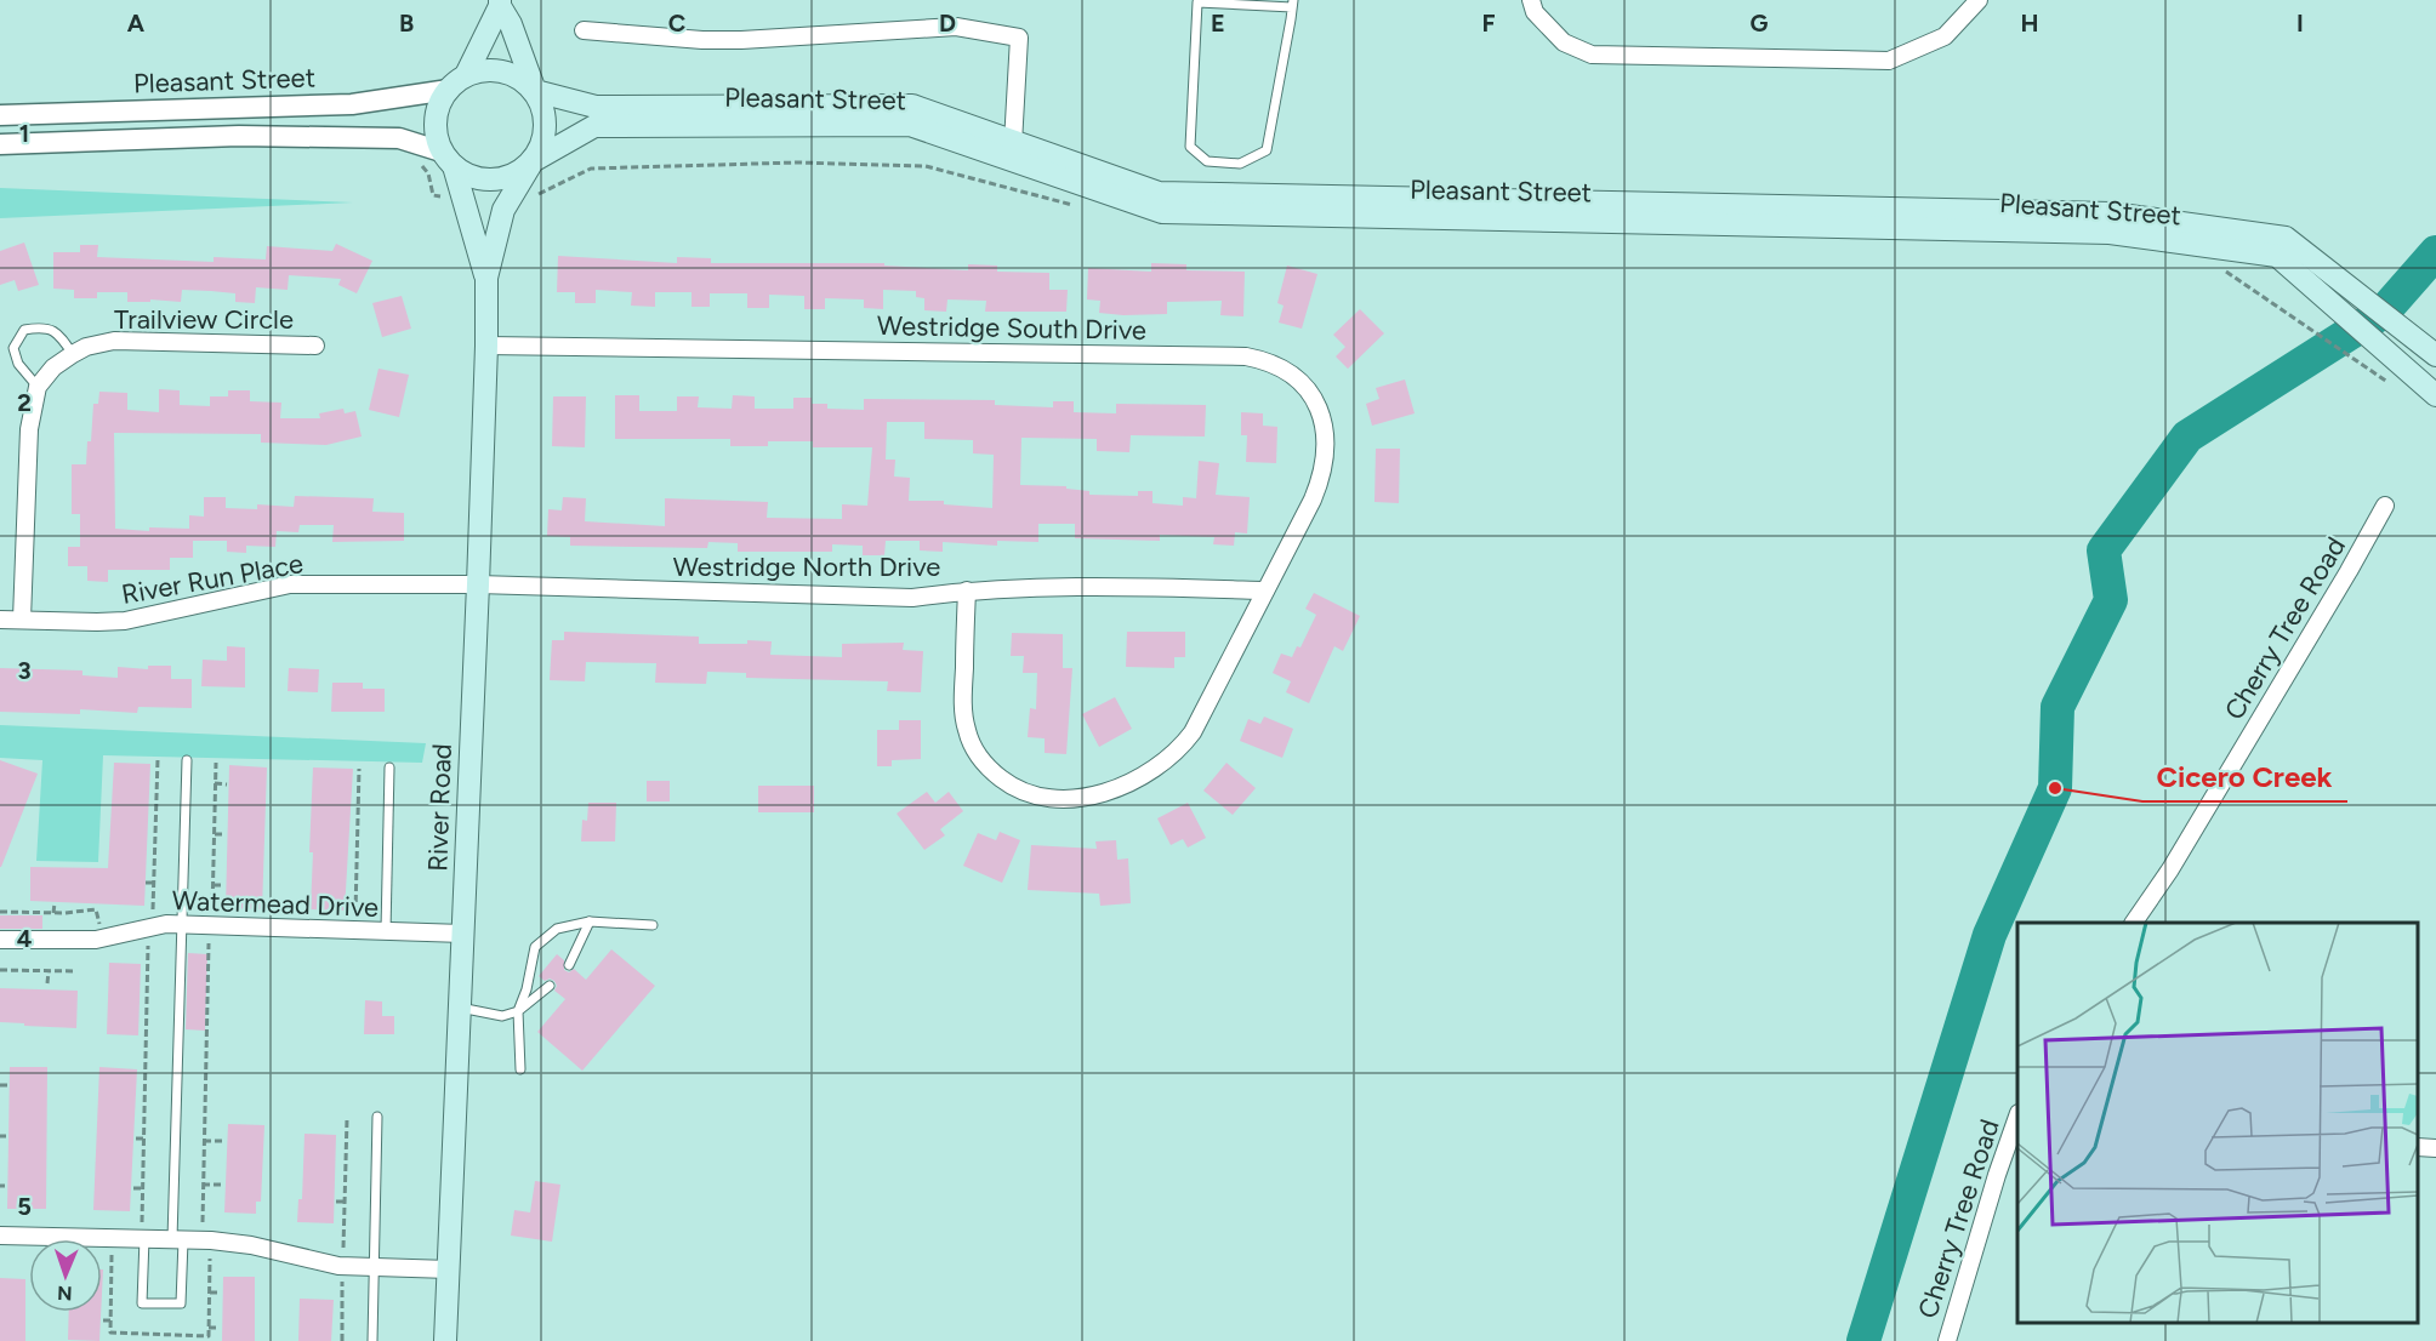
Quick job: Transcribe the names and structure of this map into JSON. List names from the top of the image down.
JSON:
{
  "streets": {
    "main road": ["Pleasant Street", "River Road"],
    "street": [
      "Trailview Circle",
      "Westridge South Drive",
      "Westridge North Drive",
      "River Run Place",
      "Cherry Tree Road",
      "Watermead Drive"
    ]
  },
  "crossings": [
    ["Pleasant Street", "River Road"],
    ["Westridge South Drive", "Westridge North Drive"],
    ["Westridge South Drive", "River Road"],
    ["Westridge North Drive", "River Run Place"],
    ["Westridge North Drive", "River Road"],
    ["River Run Place", "River Road"],
    ["River Road", "Watermead Drive"]
  ],
  "places": ["Cicero Creek"],
  "north": "bottom",
  "grid": {
    "columns": [
      "A",
      "B",
      "C",
      "D",
      "E",
      "F",
      "G",
      "H",
      "I"
    ],
    "rows": [
      "1",
      "2",
      "3",
      "4",
      "5"
    ]
  }
}
